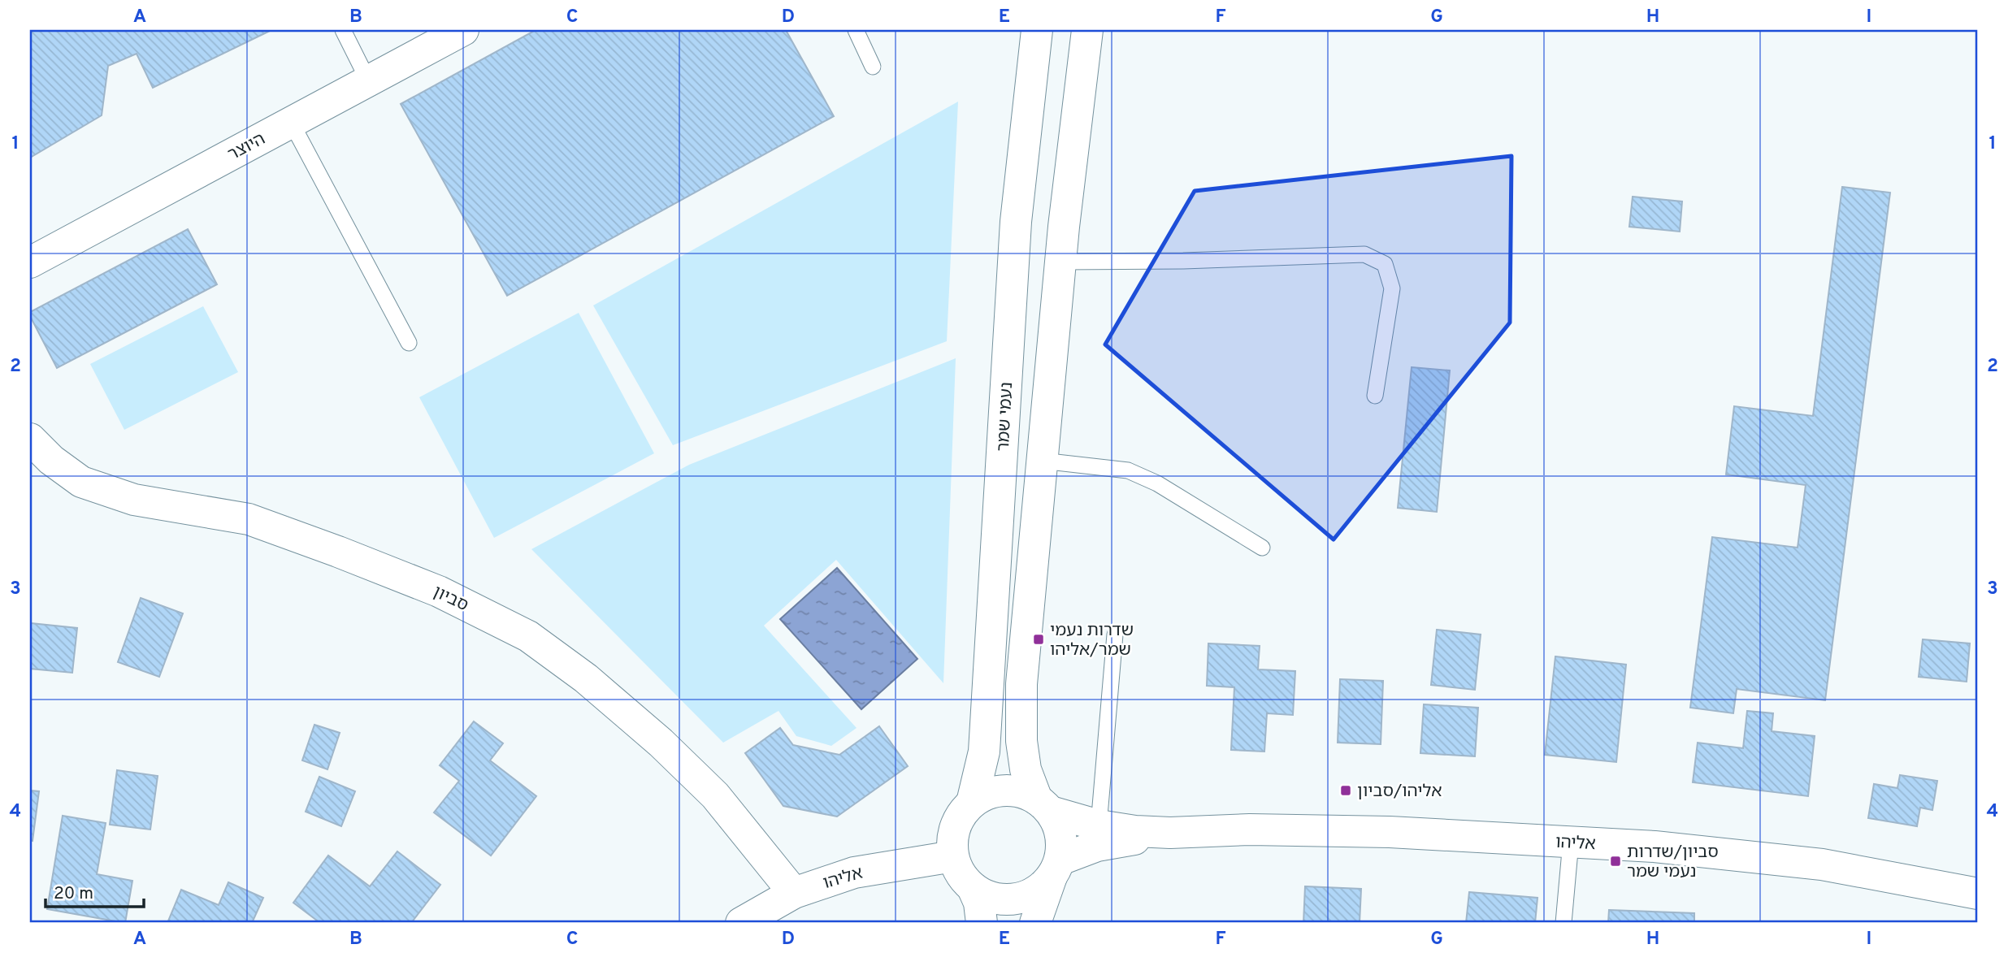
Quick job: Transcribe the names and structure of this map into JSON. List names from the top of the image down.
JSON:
{
  "streets": {
    "street": [
      "היוצר",
      "נעמי שמר",
      "סביון",
      "אליהו"
    ]
  },
  "crossings": [
    ["נעמי שמר", "אליהו"],
    ["סביון", "אליהו"]
  ],
  "places": {
    "transit": ["שדרות נעמי שמר/אליהו", "אליהו/סביון", "סביון/שדרות נעמי שמר"]
  },
  "scale_bar": "20 m",
  "grid": {
    "columns": [
      "A",
      "B",
      "C",
      "D",
      "E",
      "F",
      "G",
      "H",
      "I"
    ],
    "rows": [
      "1",
      "2",
      "3",
      "4"
    ]
  }
}
